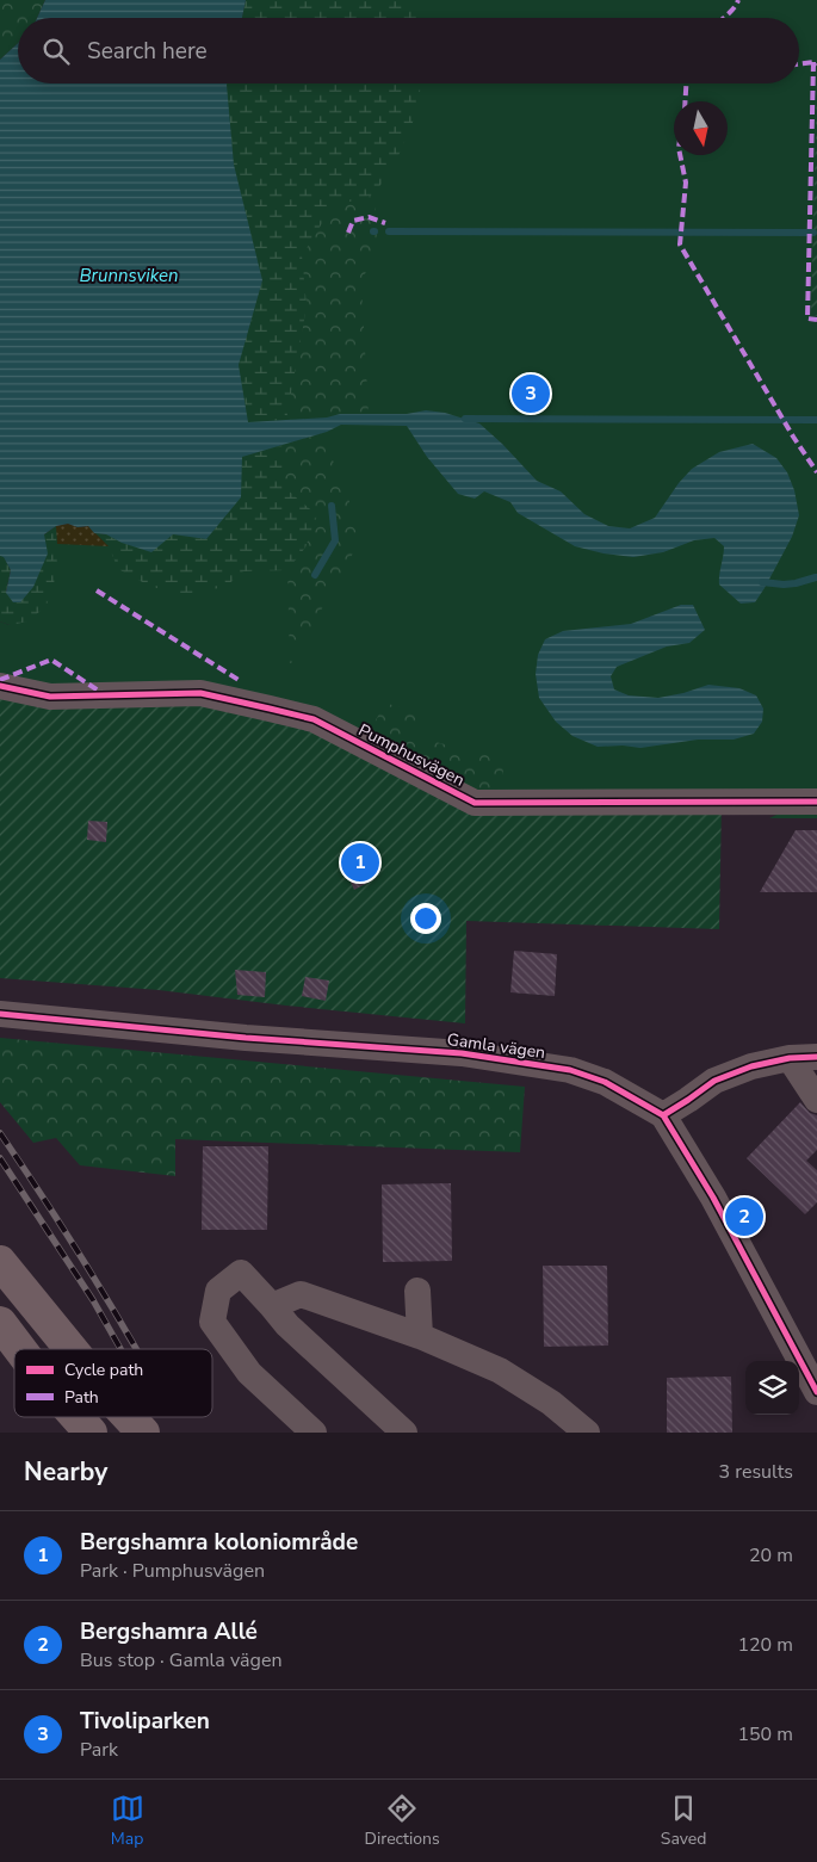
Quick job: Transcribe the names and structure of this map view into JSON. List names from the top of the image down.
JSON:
{
  "streets": {
    "street": ["Pumphusvägen", "Gamla vägen"]
  },
  "water": ["Brunnsviken"],
  "legend": ["Cycle path", "Path"],
  "north": "bottom",
  "page": {
    "search": "Search here",
    "pins": ["3", "1", "2"],
    "heading": ["Nearby", "3 results"],
    "list": [
      {
        "mark": "1",
        "name": "Bergshamra koloniområde",
        "note": "Park · Pumphusvägen",
        "value": "20 m"
      },
      {
        "mark": "2",
        "name": "Bergshamra Allé",
        "note": "Bus stop · Gamla vägen",
        "value": "120 m"
      },
      {
        "mark": "3",
        "name": "Tivoliparken",
        "note": "Park",
        "value": "150 m"
      }
    ],
    "nav": ["Map", "Directions", "Saved"]
  }
}
